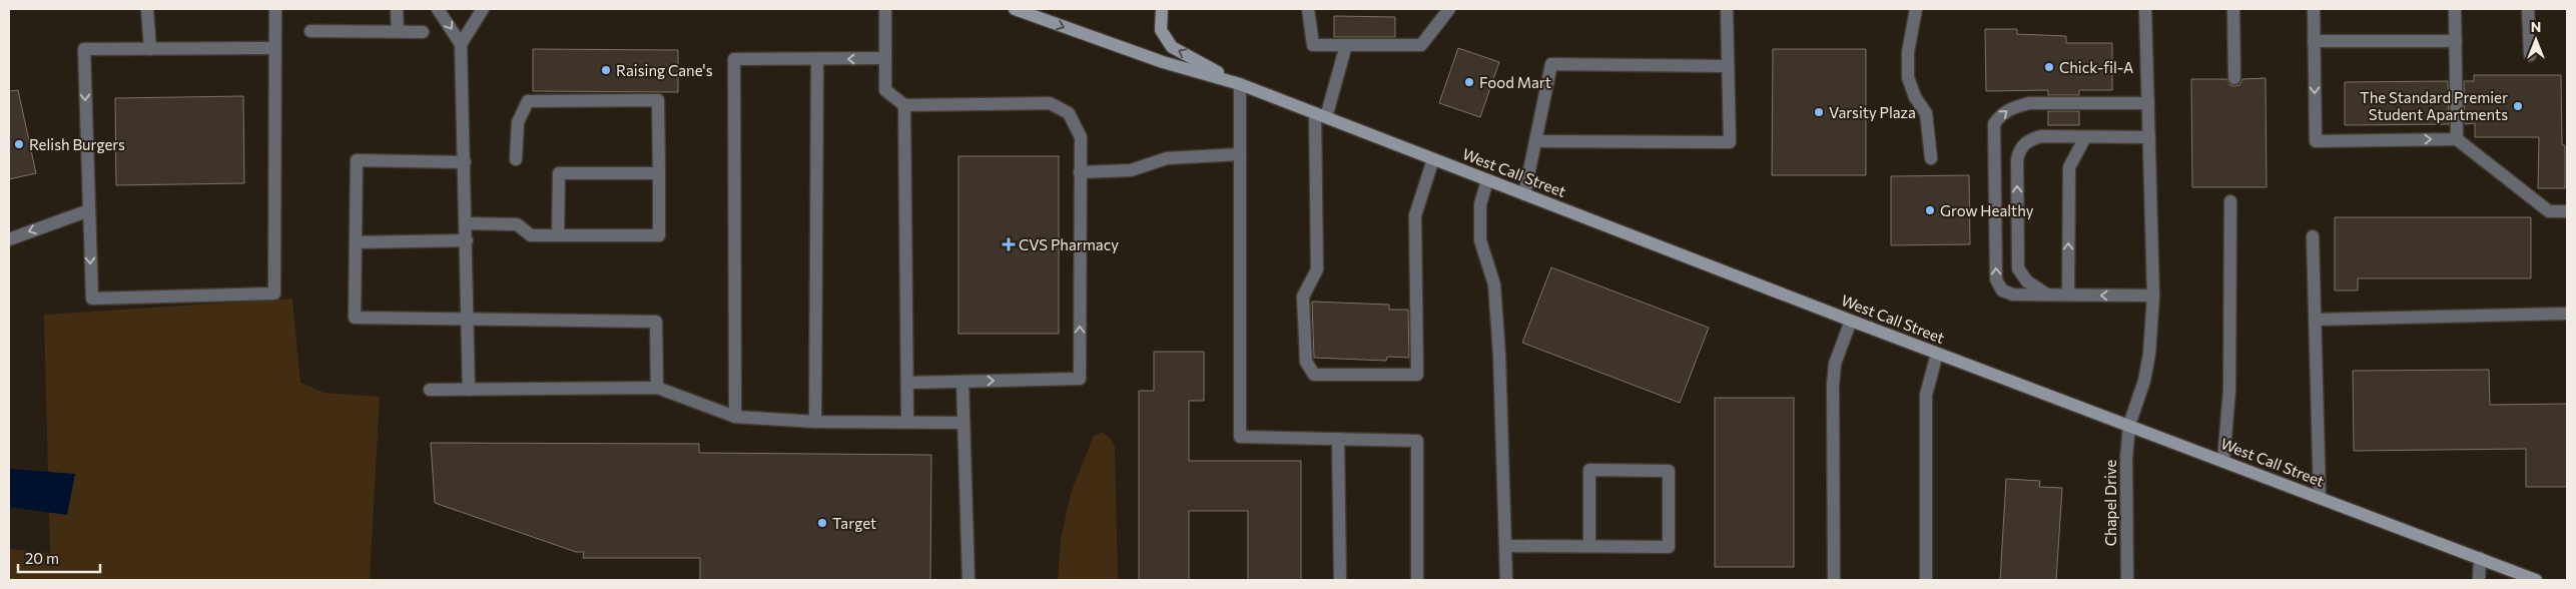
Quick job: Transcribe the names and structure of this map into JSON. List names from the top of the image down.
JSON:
{
  "streets": {
    "street": ["West Call Street", "Chapel Drive"]
  },
  "crossings": [
    ["West Call Street", "Chapel Drive"]
  ],
  "places": {
    "other": [
      "Chick-fil-A",
      "Raising Cane's",
      "Food Mart",
      "The Standard Premier Student Apartments",
      "Varsity Plaza",
      "Relish Burgers",
      "Grow Healthy",
      "Target"
    ],
    "health": ["CVS Pharmacy"]
  },
  "scale_bar": "20 m",
  "north": "top"
}
